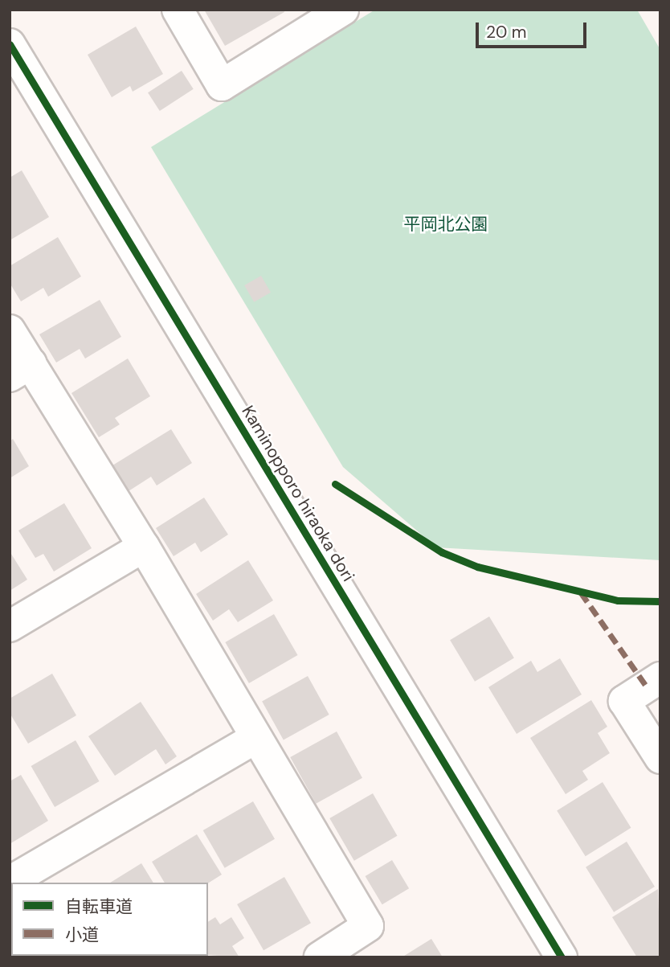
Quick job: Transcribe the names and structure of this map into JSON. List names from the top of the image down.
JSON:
{
  "streets": {
    "street": ["Kaminopporo hiraoka dori"]
  },
  "parks": ["平岡北公園"],
  "legend": ["自転車道", "小道"],
  "scale_bar": "20 m"
}
